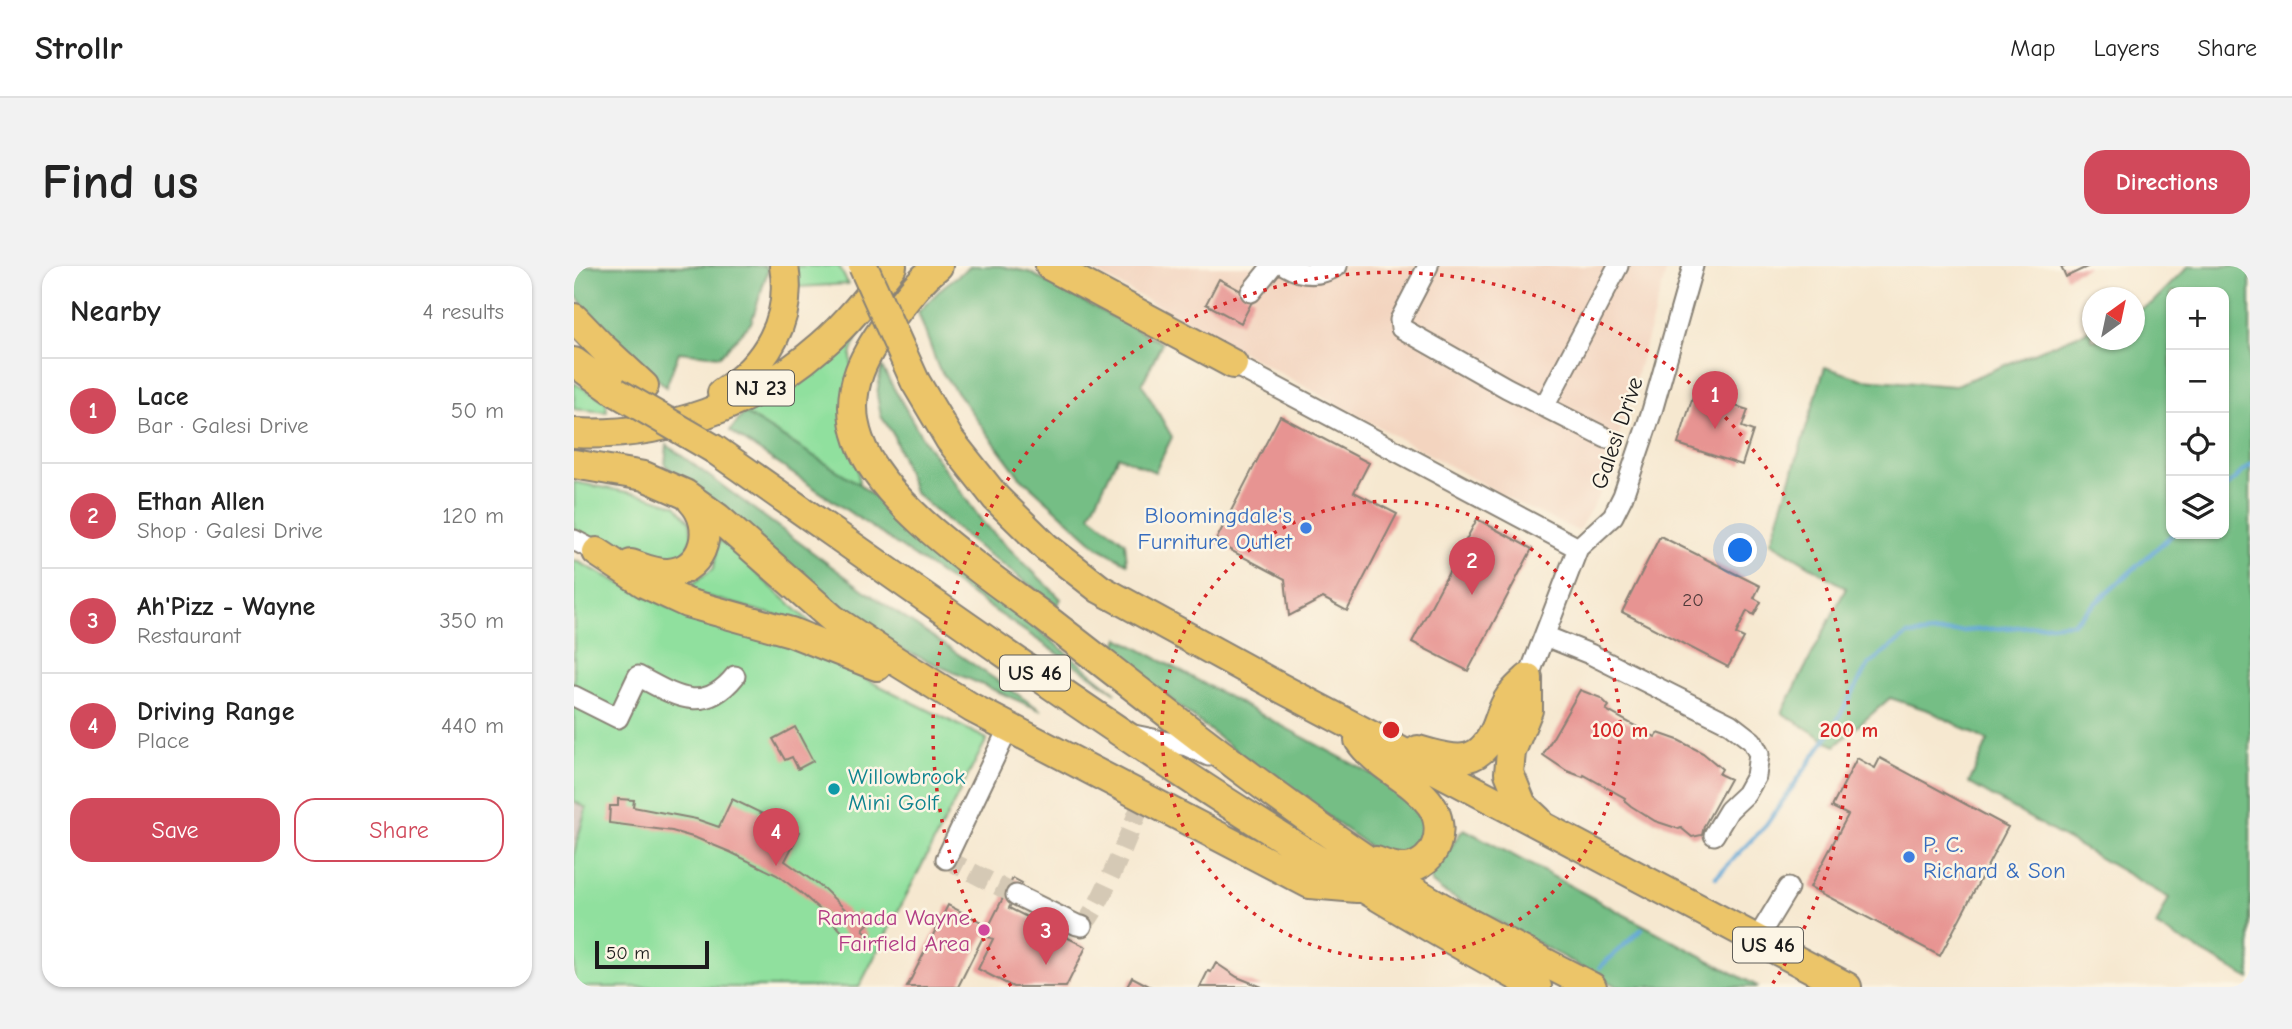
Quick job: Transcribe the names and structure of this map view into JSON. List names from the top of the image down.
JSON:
{
  "streets": {
    "highway": ["NJ 23", "US 46"],
    "street": ["Galesi Drive"]
  },
  "crossings": [
    ["NJ 23", "US 46"]
  ],
  "places": [
    "Bloomingdale's Furniture Outlet",
    "Willowbrook Mini Golf",
    "P. C. Richard & Son",
    "Ramada Wayne Fairfield Area"
  ],
  "house_numbers": ["20"],
  "scale_bar": "50 m",
  "north": "top right",
  "page": {
    "header": "Strollr",
    "nav": ["Map", "Layers", "Share"],
    "buttons": [
      "Directions",
      ["Save", "Share"]
    ],
    "title": "Find us",
    "heading": ["Nearby", "4 results"],
    "map_buttons": ["+", "−"],
    "list": [
      {
        "mark": "1",
        "name": "Lace",
        "note": "Bar · Galesi Drive",
        "value": "50 m"
      },
      {
        "mark": "2",
        "name": "Ethan Allen",
        "note": "Shop · Galesi Drive",
        "value": "120 m"
      },
      {
        "mark": "3",
        "name": "Ah'Pizz - Wayne",
        "note": "Restaurant",
        "value": "350 m"
      },
      {
        "mark": "4",
        "name": "Driving Range",
        "note": "Place",
        "value": "440 m"
      }
    ],
    "pins": [
      "1",
      "2",
      "4",
      "3"
    ],
    "scale": "50 m"
  },
  "rings": ["100 m", "200 m"]
}
